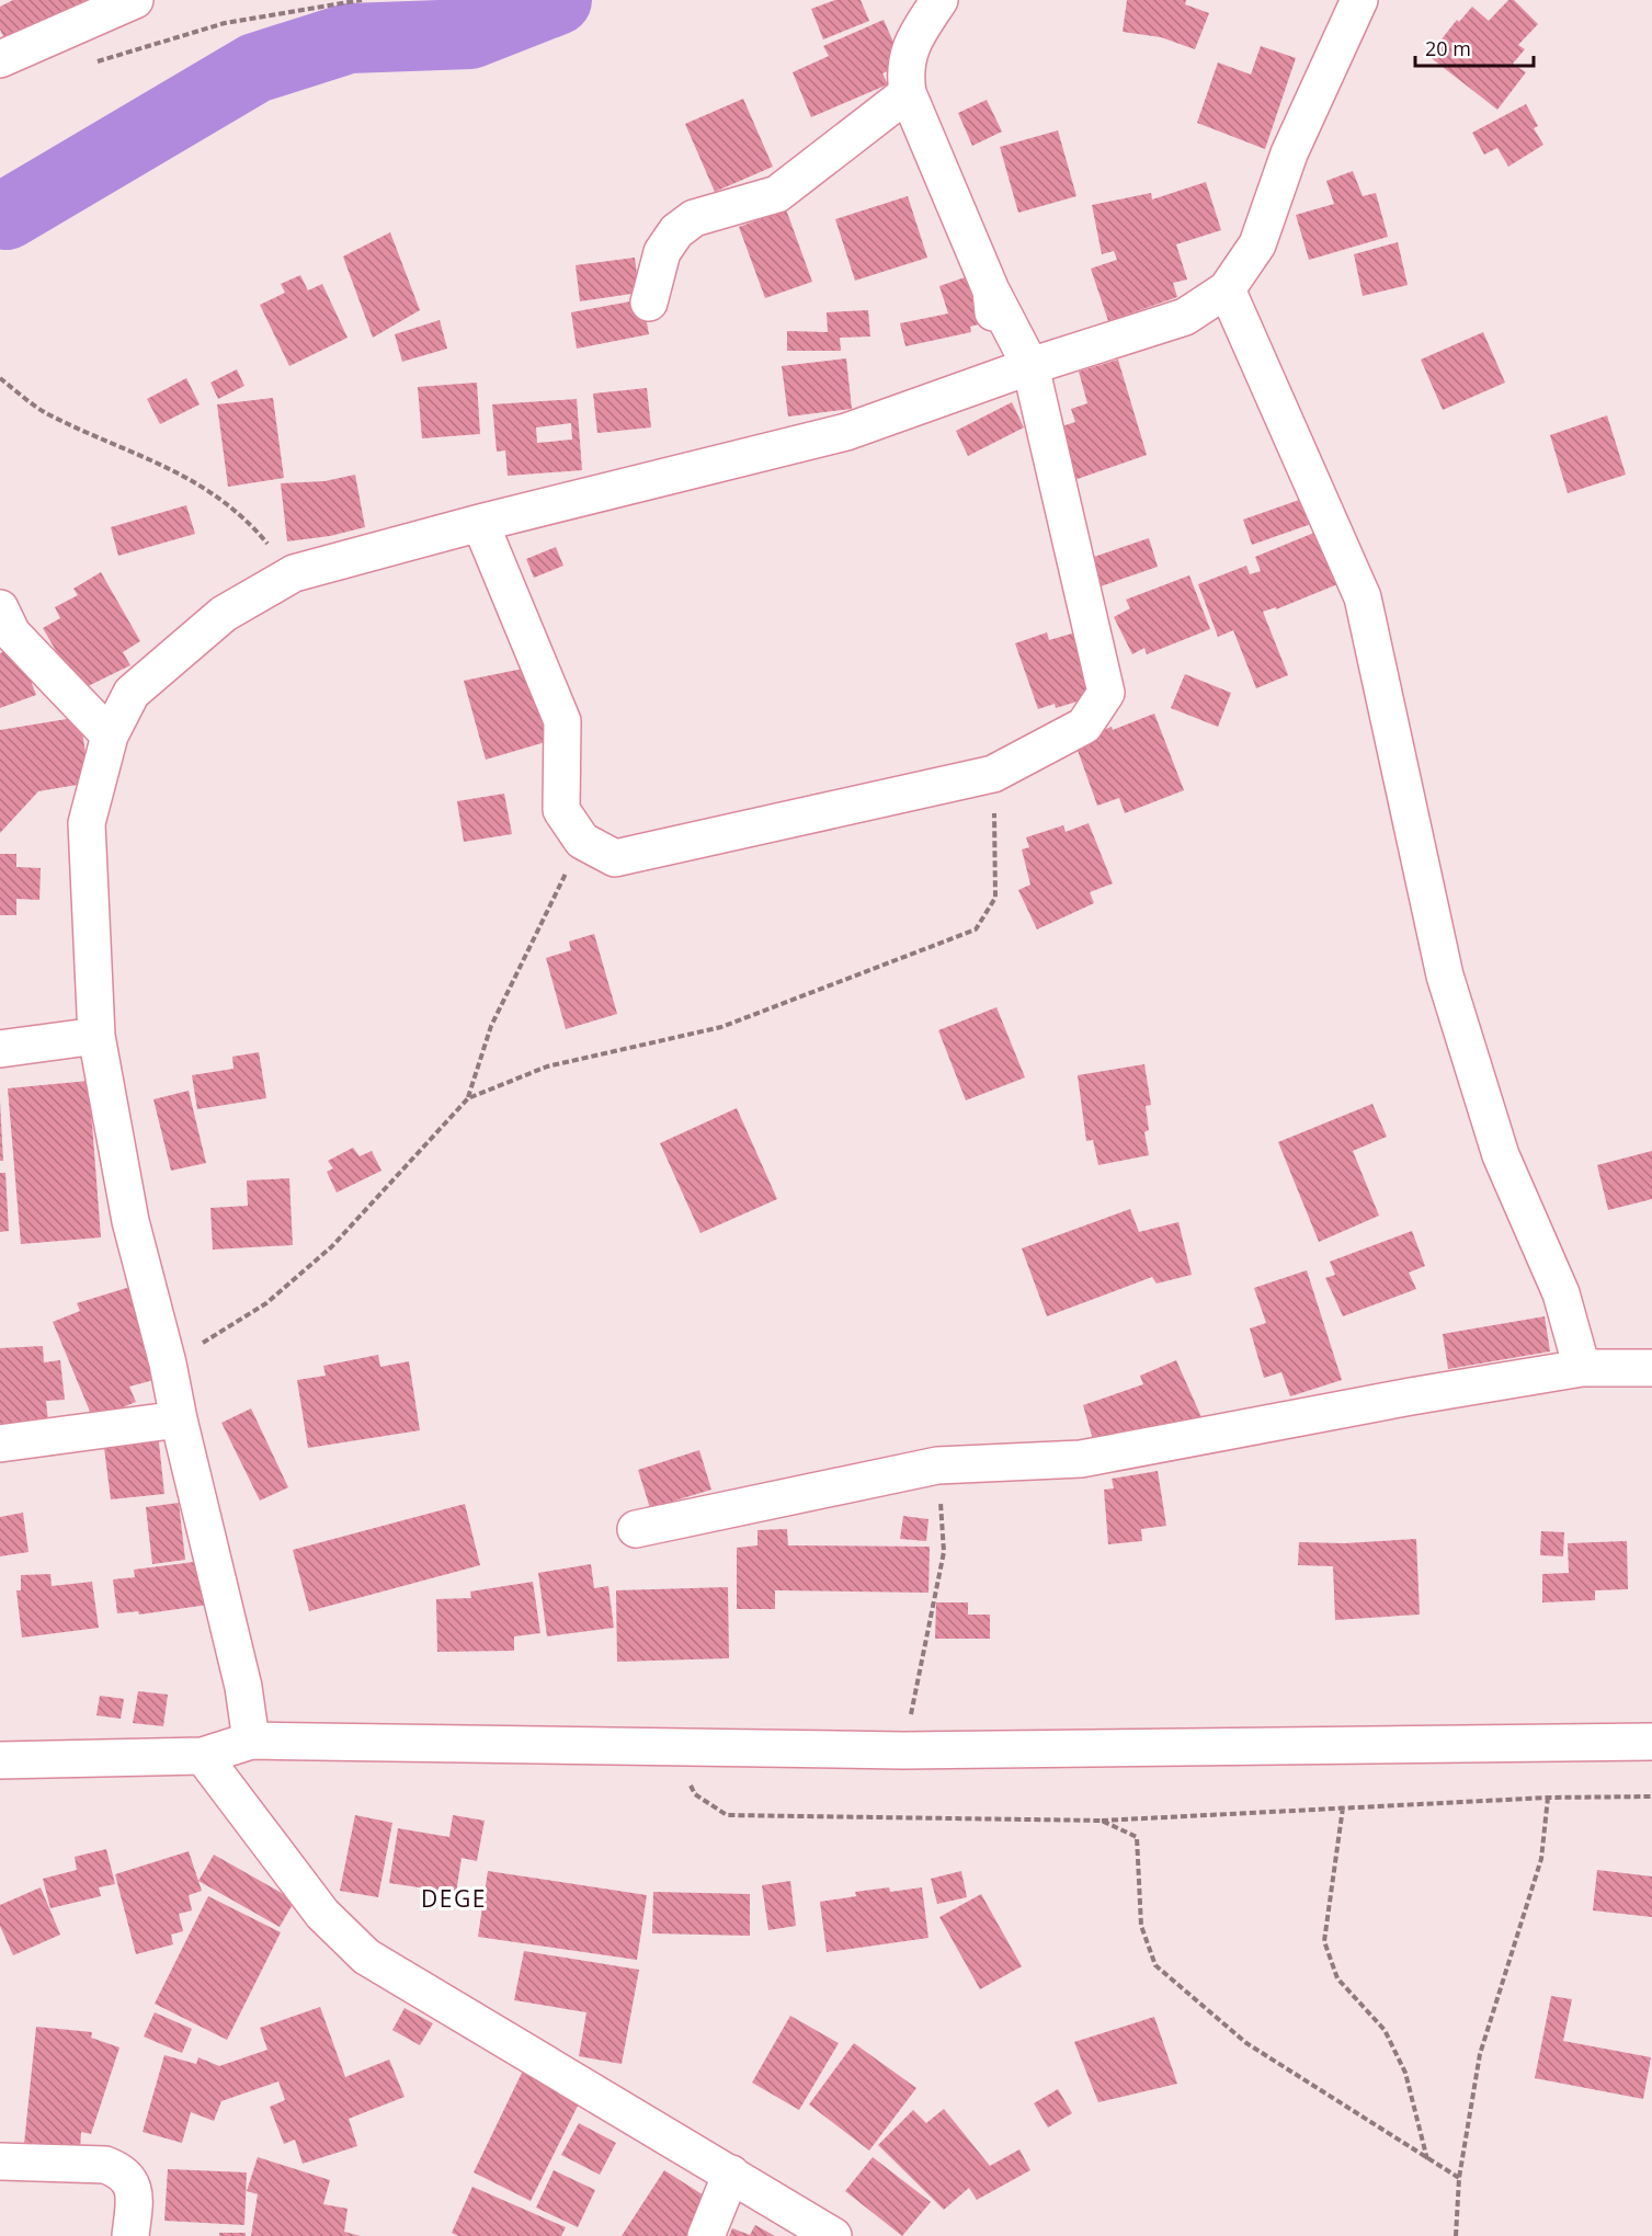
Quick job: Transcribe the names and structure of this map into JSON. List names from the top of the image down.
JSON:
{
  "districts": ["DEGE"],
  "scale_bar": "20 m"
}
